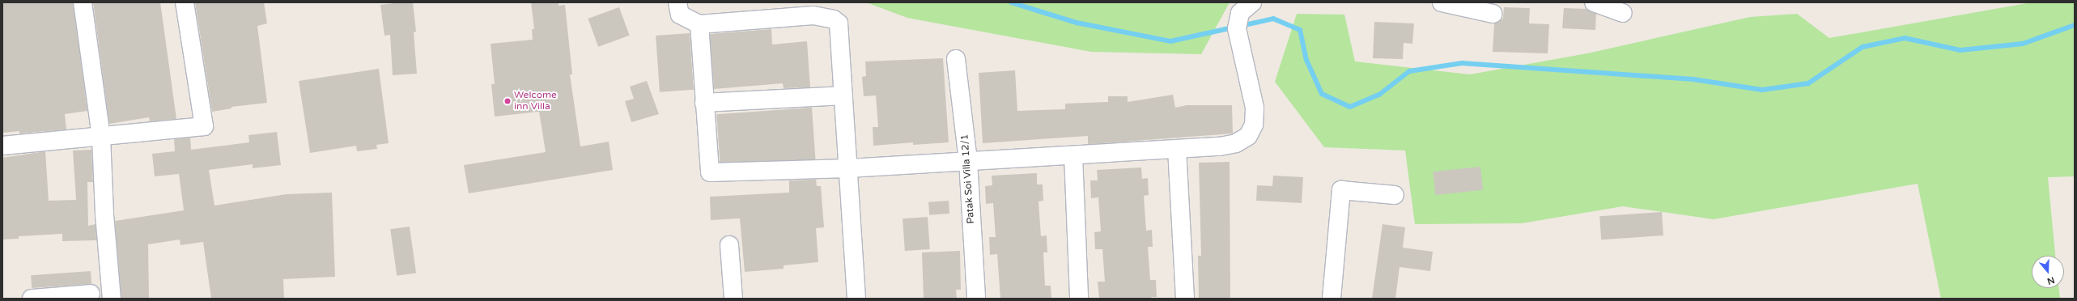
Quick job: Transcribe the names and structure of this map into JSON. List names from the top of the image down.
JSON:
{
  "streets": {
    "street": ["Patak Soi Villa 12/1"]
  },
  "places": ["Welcome inn Villa"],
  "north": "bottom"
}
